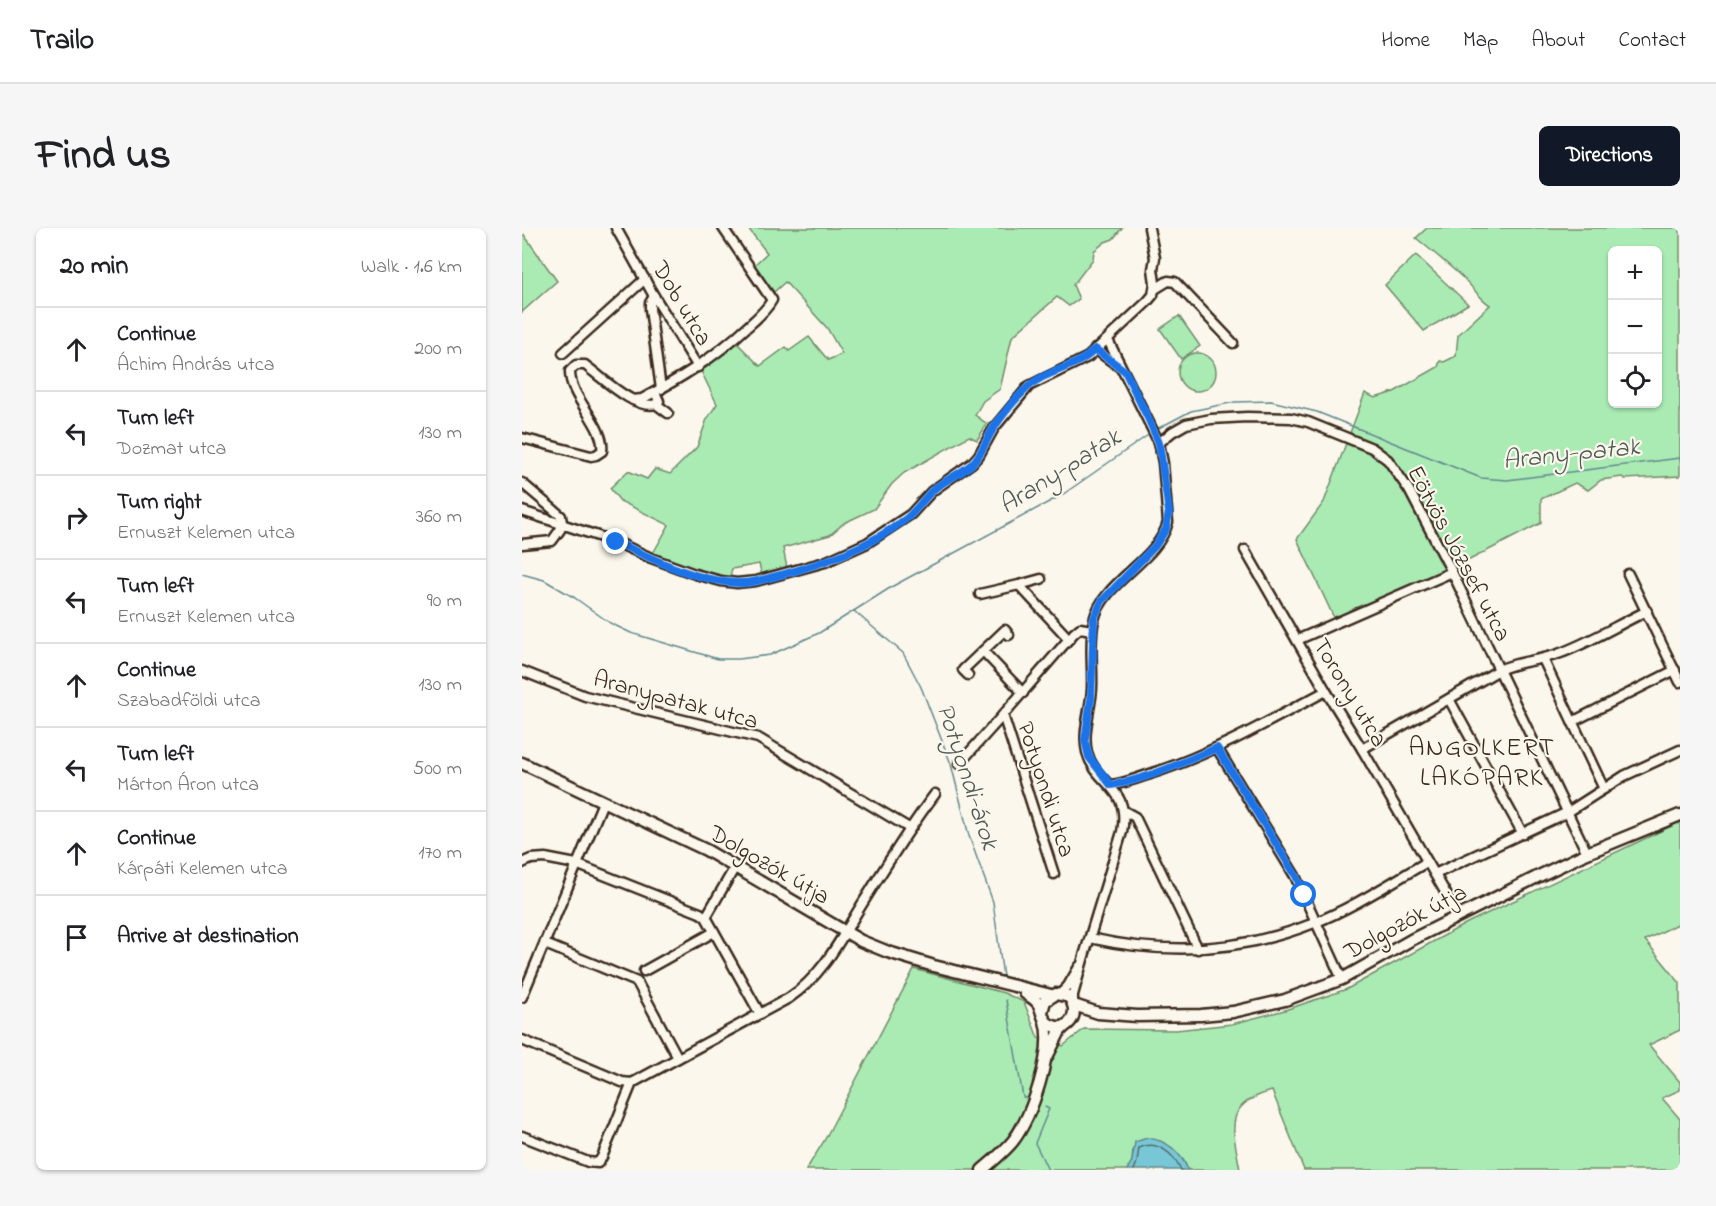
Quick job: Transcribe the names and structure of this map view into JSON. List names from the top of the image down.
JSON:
{
  "streets": {
    "main road": ["Dolgozók útja"],
    "street": [
      "Dob utca",
      "Eötvös József utca",
      "Torony utca",
      "Aranypatak utca",
      "Potyondi utca"
    ]
  },
  "crossings": [
    ["Eötvös József utca", "Dolgozók útja"],
    ["Torony utca", "Dolgozók útja"]
  ],
  "districts": ["ANGOLKERT LAKÓPARK"],
  "water": ["Arany-patak", "Potyondi-árok"],
  "page": {
    "header": "Trailo",
    "nav": [
      "Home",
      "Map",
      "About",
      "Contact"
    ],
    "title": "Find us",
    "buttons": "Directions",
    "heading": ["20 min", "Walk · 1.6 km"],
    "map_buttons": ["+", "−"],
    "list": [
      ["Continue", "Áchim András utca", "200 m"],
      ["Turn left", "Dozmat utca", "130 m"],
      ["Turn right", "Ernuszt Kelemen utca", "360 m"],
      ["Turn left", "Ernuszt Kelemen utca", "90 m"],
      ["Continue", "Szabadföldi utca", "130 m"],
      ["Turn left", "Márton Áron utca", "500 m"],
      ["Continue", "Kárpáti Kelemen utca", "170 m"],
      "Arrive at destination"
    ]
  }
}
